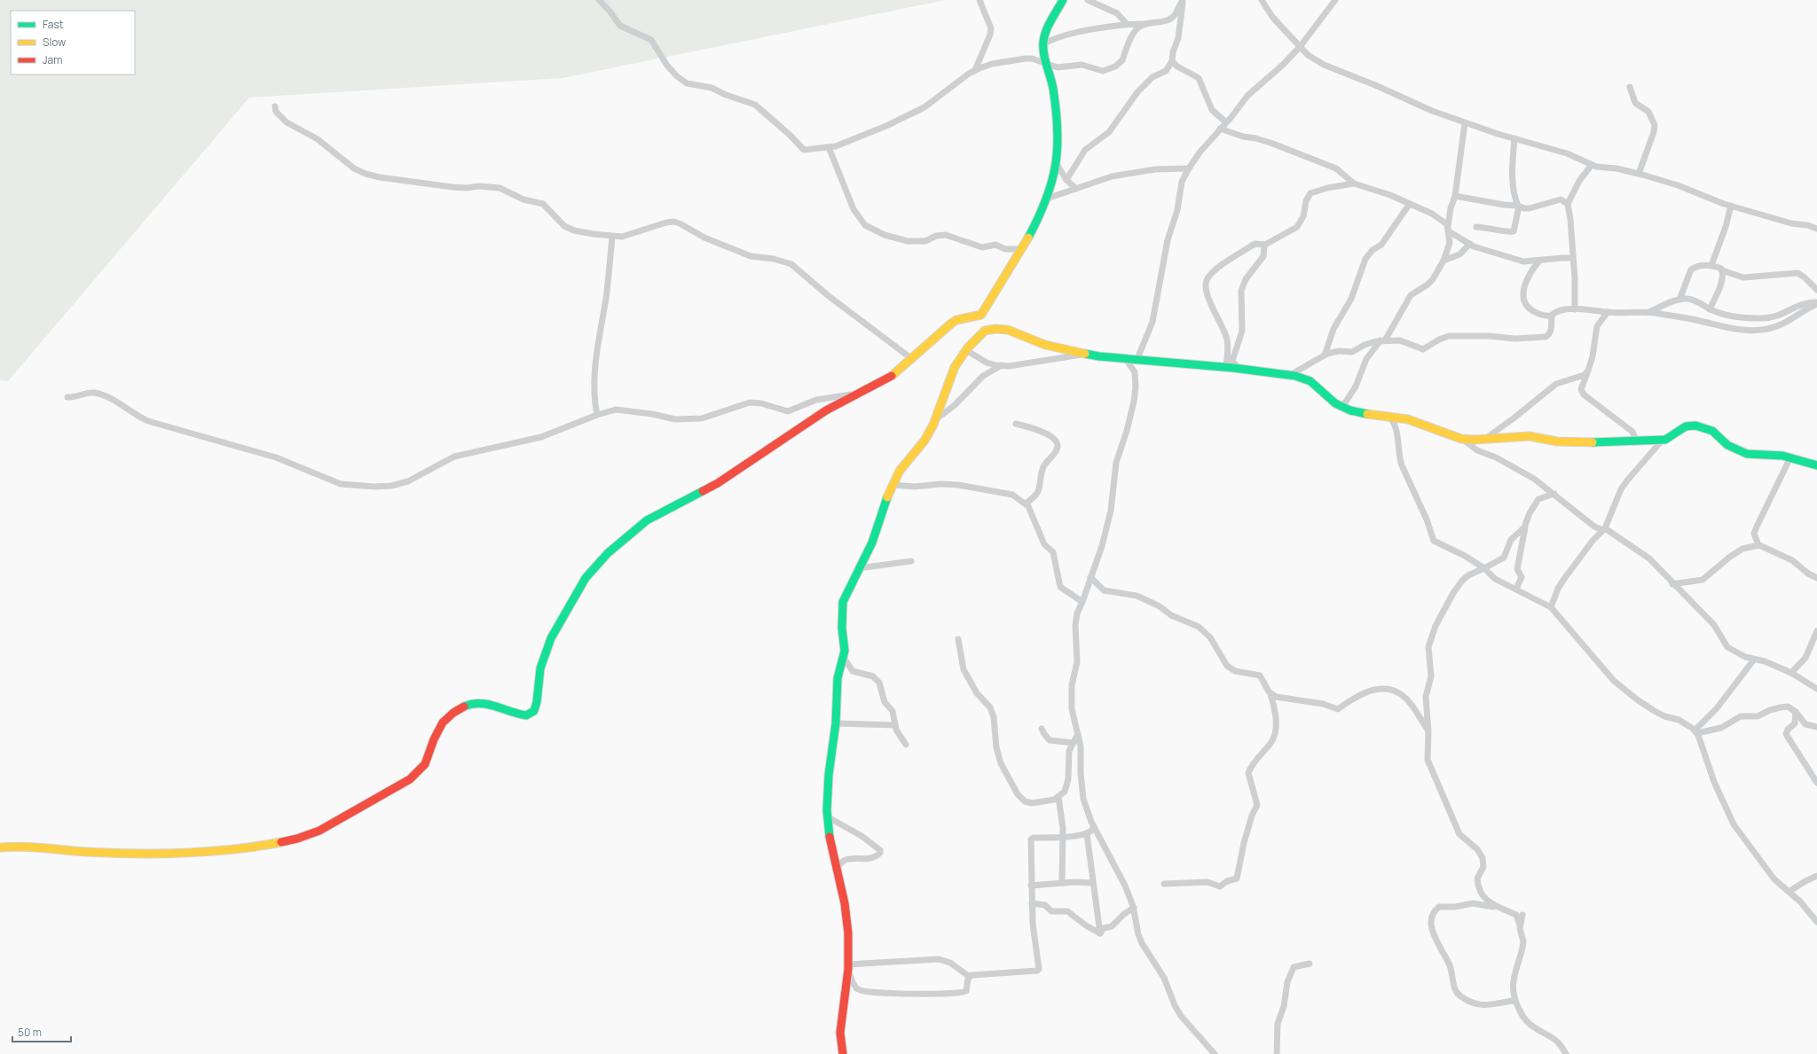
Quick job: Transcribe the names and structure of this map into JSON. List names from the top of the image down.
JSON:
{
  "legend": ["Fast", "Slow", "Jam"],
  "scale_bar": "50 m"
}
